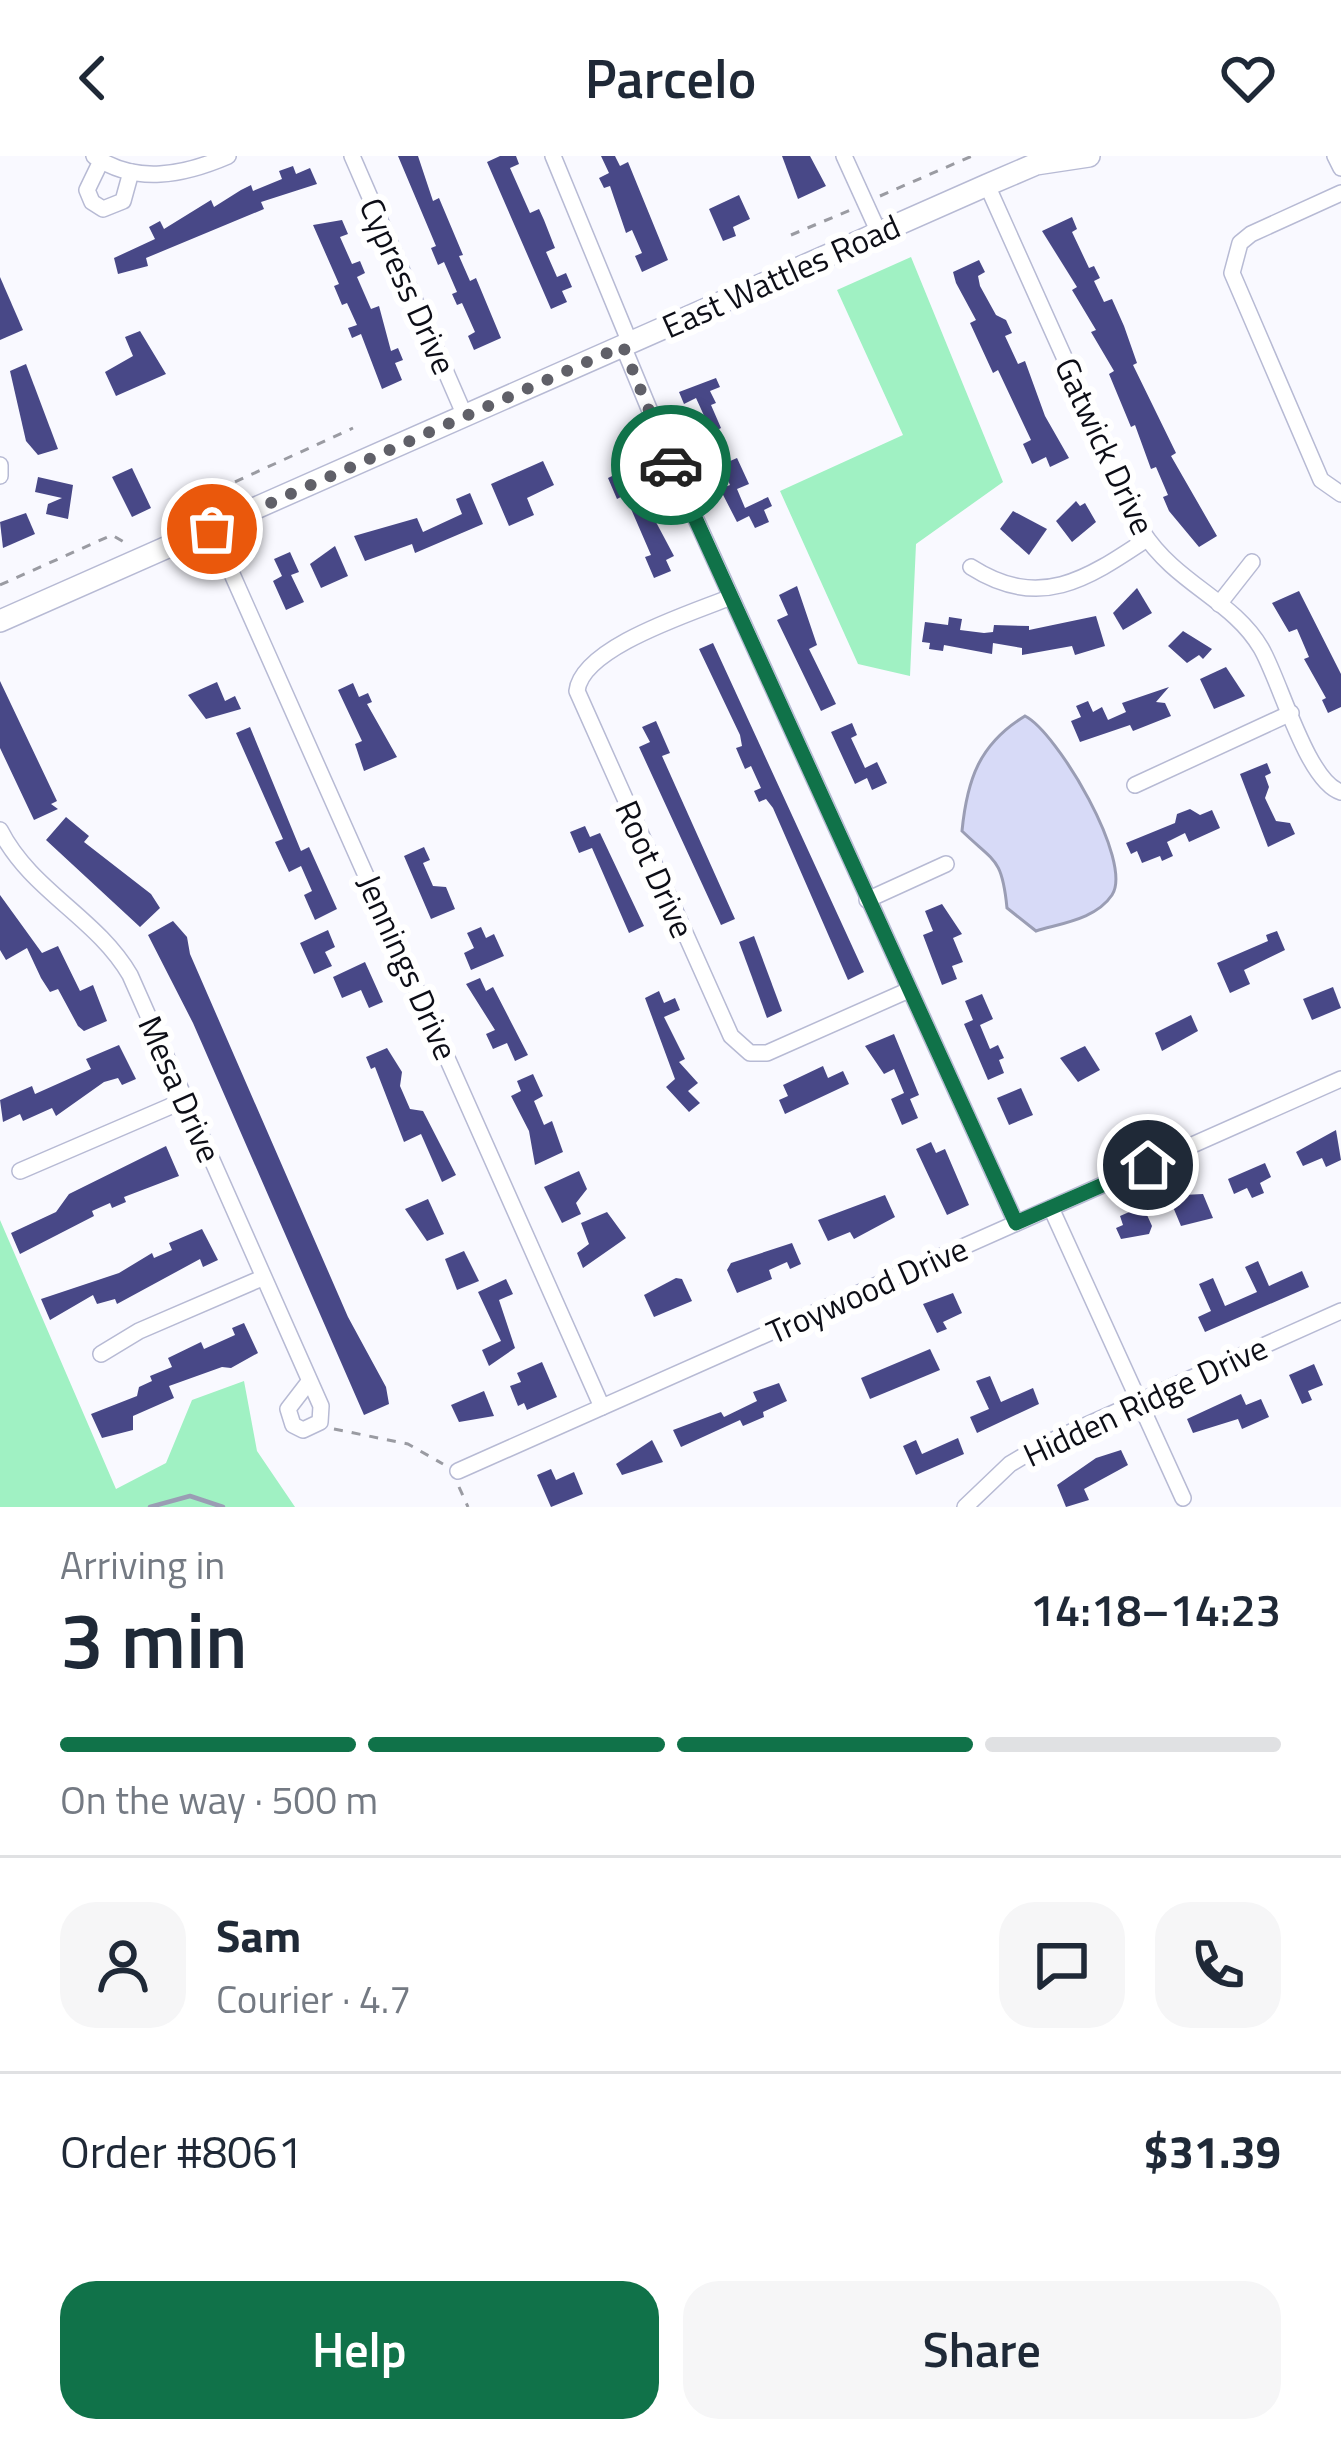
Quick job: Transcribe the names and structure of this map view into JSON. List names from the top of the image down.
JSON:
{
  "streets": {
    "main road": ["East Wattles Road"],
    "street": [
      "Cypress Drive",
      "Gatwick Drive",
      "Root Drive",
      "Jennings Drive",
      "Mesa Drive",
      "Troywood Drive",
      "Hidden Ridge Drive"
    ]
  },
  "crossings": [
    ["East Wattles Road", "Cypress Drive"],
    ["East Wattles Road", "Gatwick Drive"],
    ["East Wattles Road", "Jennings Drive"],
    ["Jennings Drive", "Troywood Drive"]
  ],
  "page": {
    "header": "Parcelo",
    "heading": ["3 min", "Arriving in", "14:18–14:23"],
    "panel": [
      "Sam",
      "Courier · 4.7",
      "Order #8061",
      "$31.39"
    ],
    "bar": "On the way · 500 m",
    "buttons": ["Help", "Share"]
  }
}
